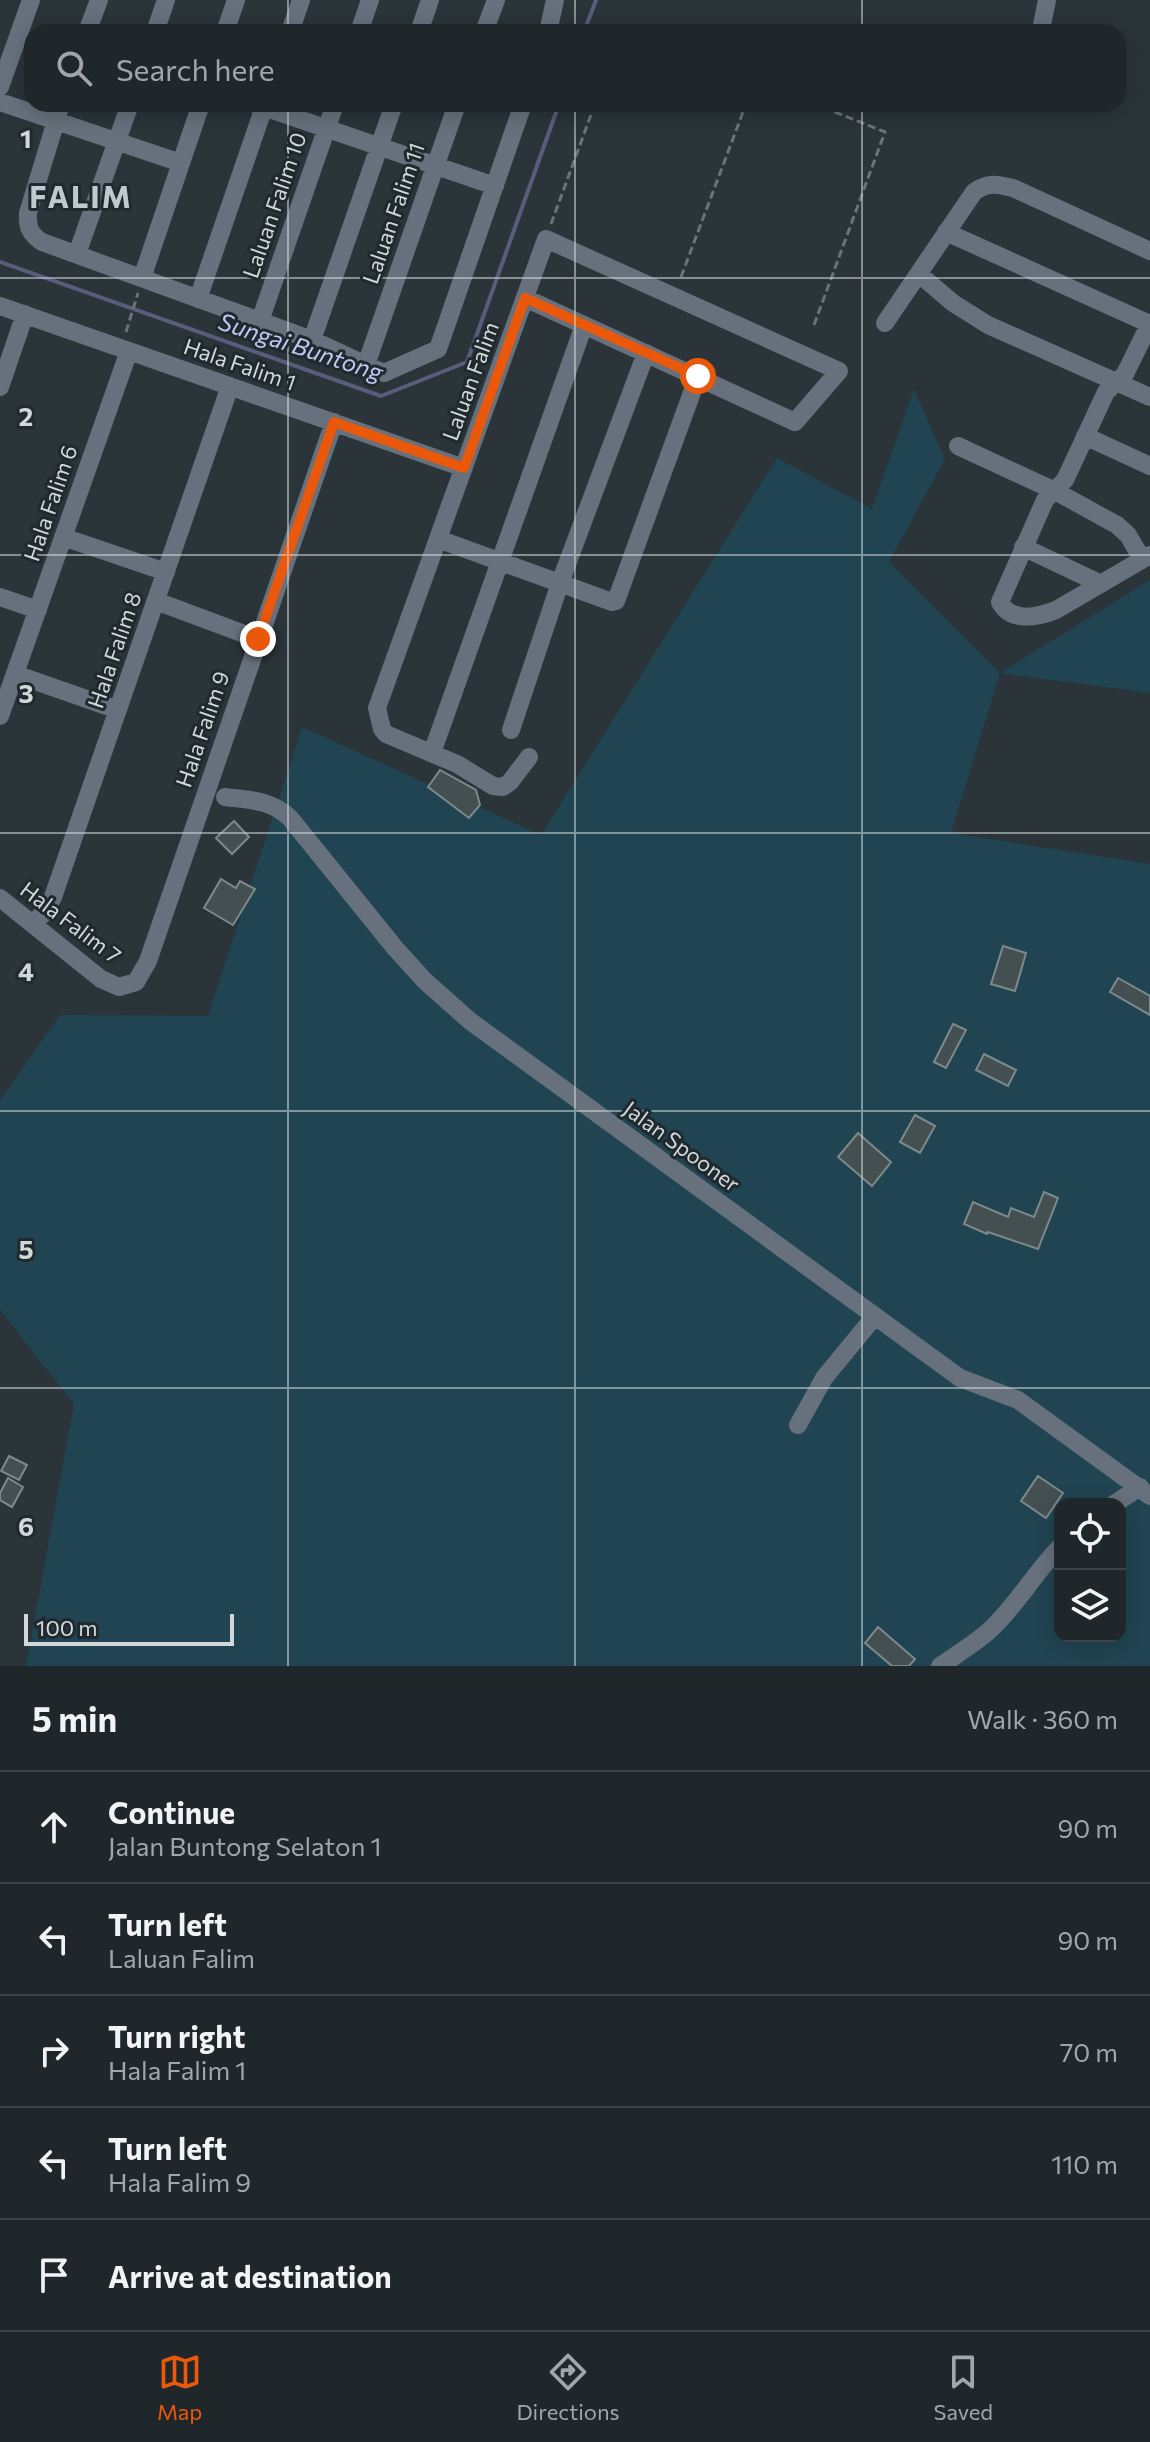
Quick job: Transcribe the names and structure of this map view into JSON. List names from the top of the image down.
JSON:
{
  "streets": {
    "street": [
      "Laluan Falim 10",
      "Laluan Falim 11",
      "Hala Falim 1",
      "Laluan Falim",
      "Hala Falim 6",
      "Hala Falim 8",
      "Hala Falim 9",
      "Hala Falim 7",
      "Jalan Spooner"
    ]
  },
  "crossings": [
    ["Hala Falim 1", "Laluan Falim"],
    ["Hala Falim 1", "Hala Falim 6"],
    ["Hala Falim 1", "Hala Falim 8"],
    ["Hala Falim 1", "Hala Falim 9"],
    ["Hala Falim 8", "Hala Falim 7"],
    ["Hala Falim 9", "Hala Falim 7"]
  ],
  "districts": ["FALIM"],
  "water": ["Sungai Buntong"],
  "scale_bar": "100 m",
  "page": {
    "search": "Search here",
    "scale": "100 m",
    "heading": ["5 min", "Walk · 360 m"],
    "list": [
      ["Continue", "Jalan Buntong Selaton 1", "90 m"],
      ["Turn left", "Laluan Falim", "90 m"],
      ["Turn right", "Hala Falim 1", "70 m"],
      ["Turn left", "Hala Falim 9", "110 m"],
      "Arrive at destination"
    ],
    "nav": ["Map", "Directions", "Saved"]
  },
  "grid": {
    "rows": [
      "1",
      "2",
      "3",
      "4",
      "5",
      "6"
    ]
  }
}
